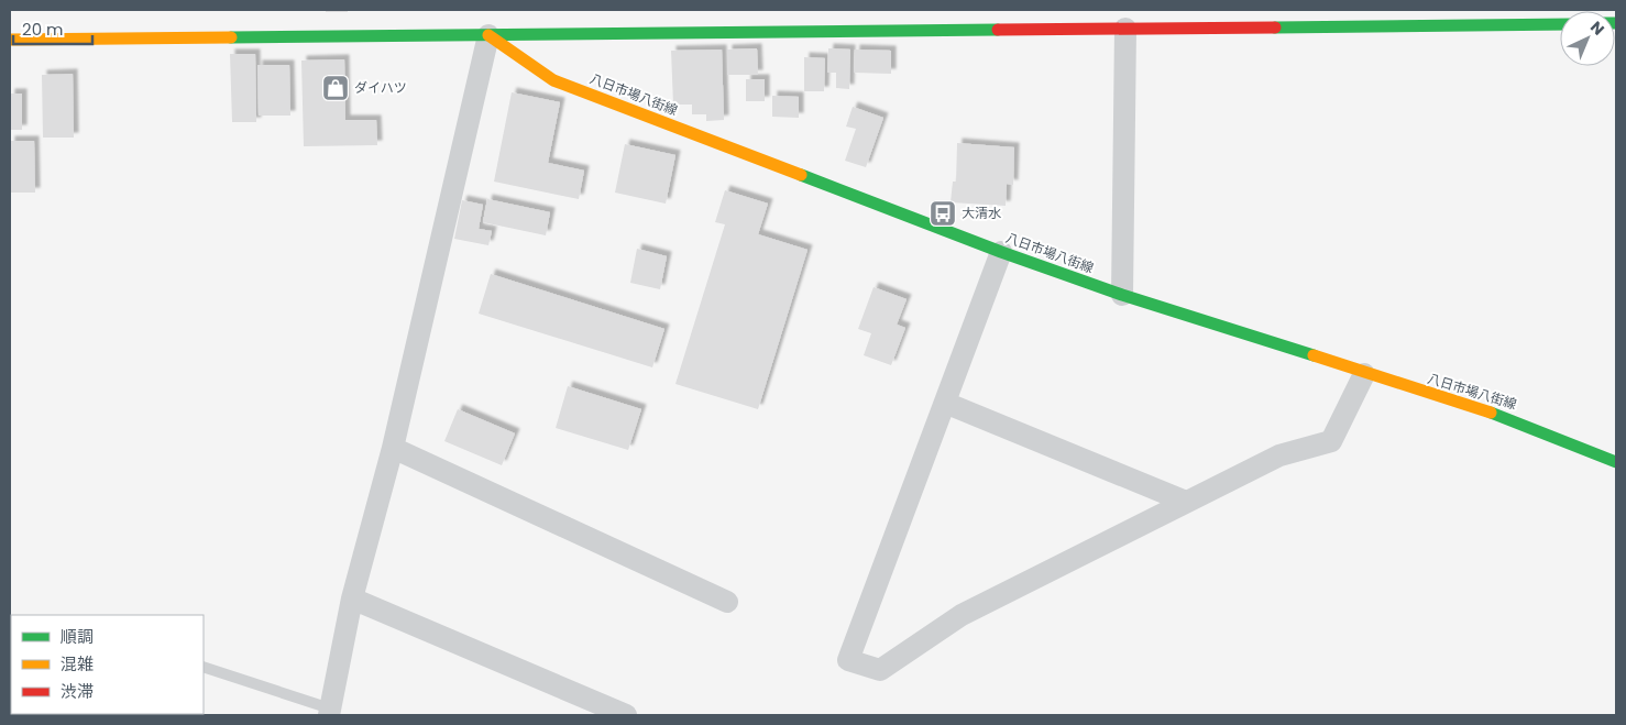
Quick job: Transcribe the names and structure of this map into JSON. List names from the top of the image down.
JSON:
{
  "streets": {
    "main road": ["八日市場八街線"]
  },
  "places": {
    "shop": ["ダイハツ"],
    "bus stop": ["大清水"]
  },
  "legend": ["順調", "混雑", "渋滞"],
  "scale_bar": "20 m",
  "north": "top right"
}
